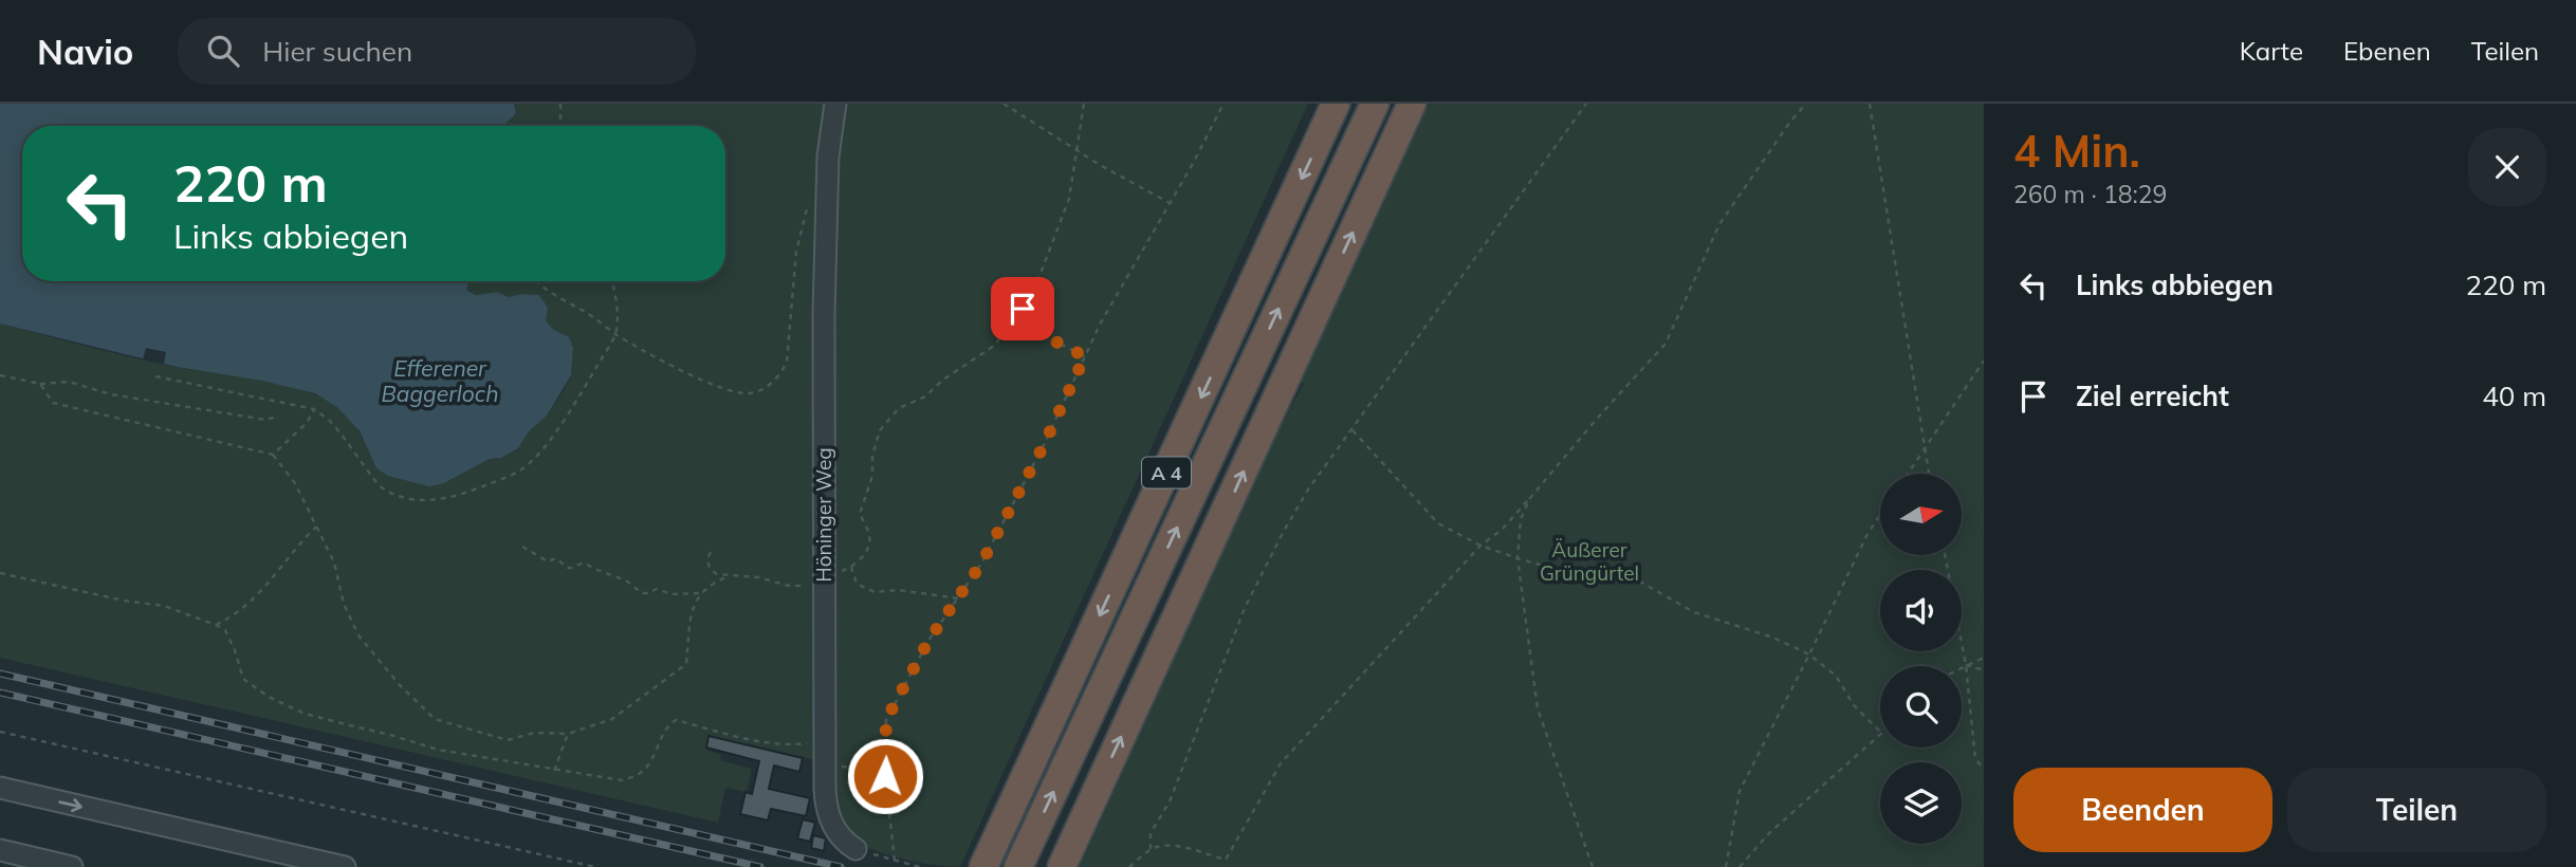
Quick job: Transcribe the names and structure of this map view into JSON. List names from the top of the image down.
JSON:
{
  "streets": {
    "highway": ["A 4"],
    "street": ["Höninger Weg"]
  },
  "water": ["Efferener Baggerloch"],
  "parks": ["Äußerer Grüngürtel"],
  "north": "right",
  "page": {
    "header": "Navio",
    "search": "Hier suchen",
    "nav": ["Karte", "Ebenen", "Teilen"],
    "heading": ["4 Min.", "260 m · 18:29"],
    "turn": ["220 m", "Links abbiegen"],
    "list": [
      {
        "name": "Links abbiegen",
        "value": "220 m"
      },
      {
        "name": "Ziel erreicht",
        "value": "40 m"
      }
    ],
    "buttons": ["Beenden", "Teilen"]
  }
}
